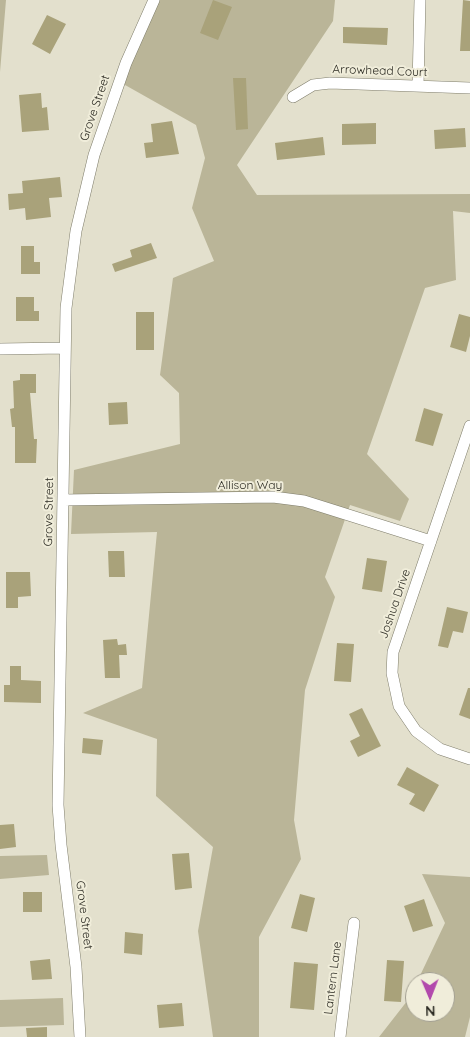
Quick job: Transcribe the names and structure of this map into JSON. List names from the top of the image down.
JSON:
{
  "streets": {
    "street": [
      "Arrowhead Court",
      "Grove Street",
      "Allison Way",
      "Joshua Drive",
      "Lantern Lane"
    ]
  },
  "crossings": [
    ["Grove Street", "Allison Way"],
    ["Allison Way", "Joshua Drive"]
  ],
  "north": "bottom"
}
